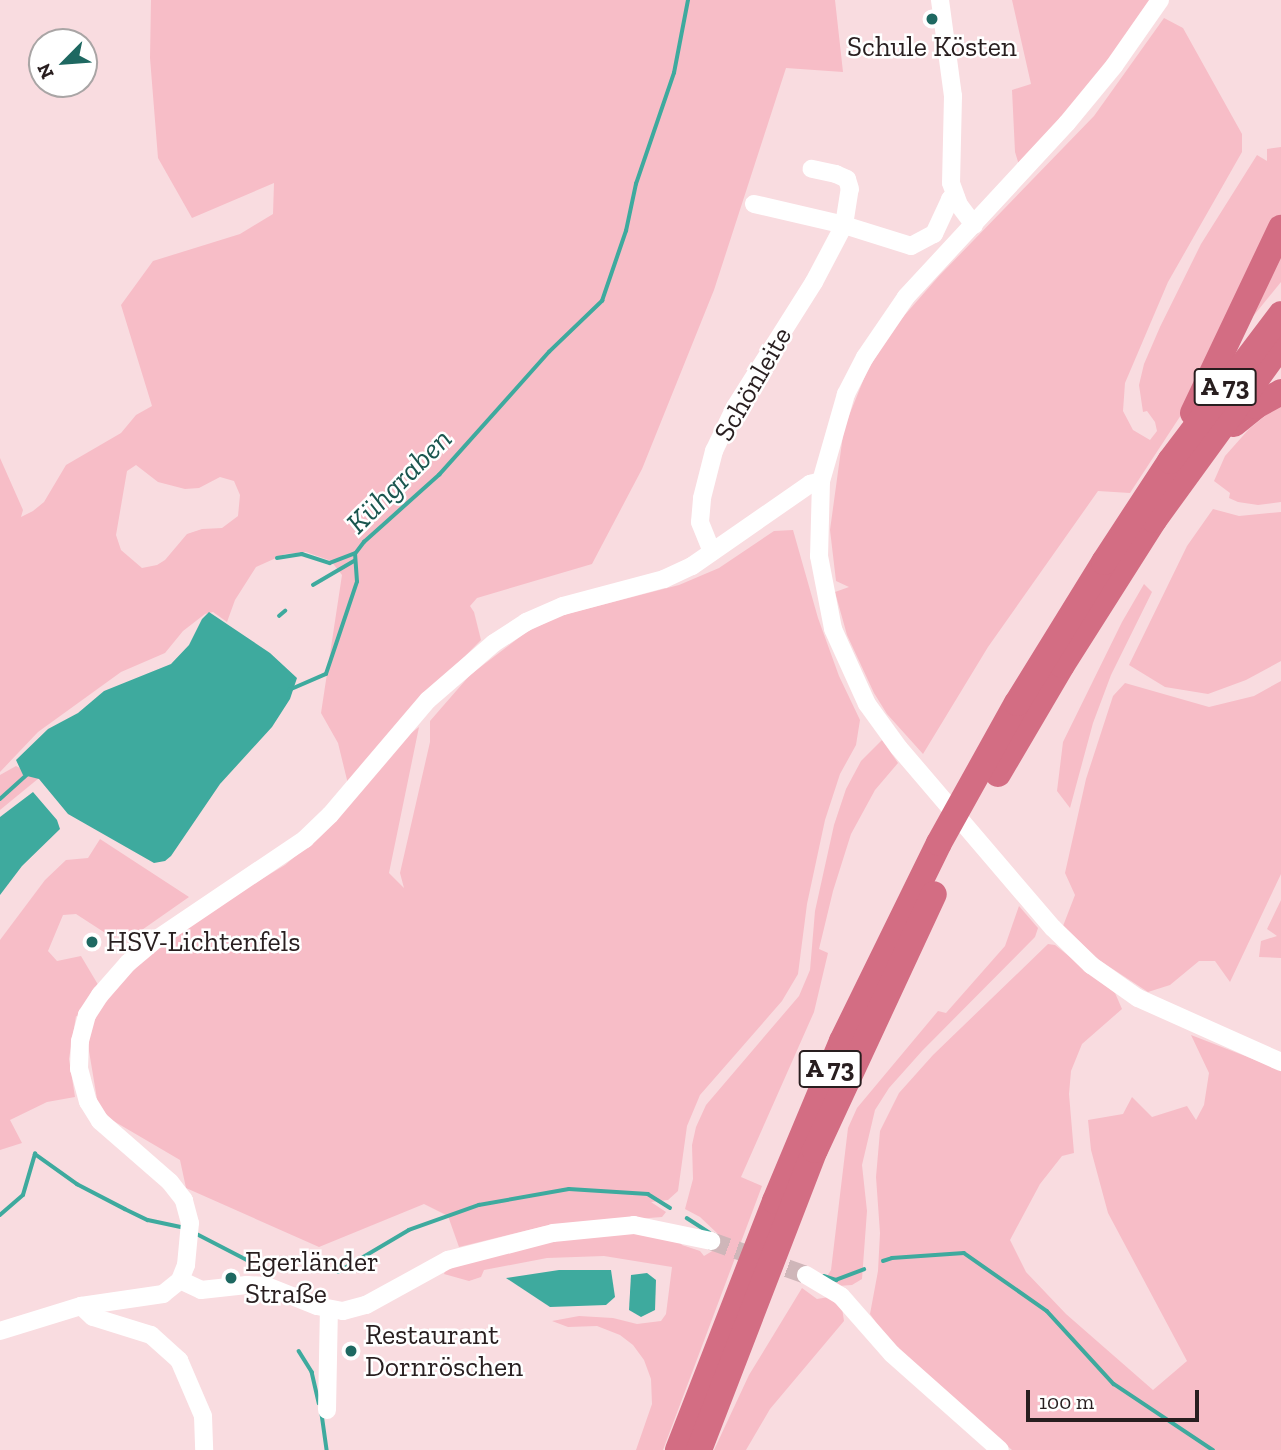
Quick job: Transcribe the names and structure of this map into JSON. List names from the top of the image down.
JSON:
{
  "streets": {
    "highway": ["A 73"],
    "street": ["Schönleite"]
  },
  "water": ["Kühgraben"],
  "places": [
    "Schule Kösten",
    "HSV-Lichtenfels",
    "Egerländer Straße",
    "Restaurant Dornröschen"
  ],
  "scale_bar": "100 m",
  "north": "bottom left"
}
